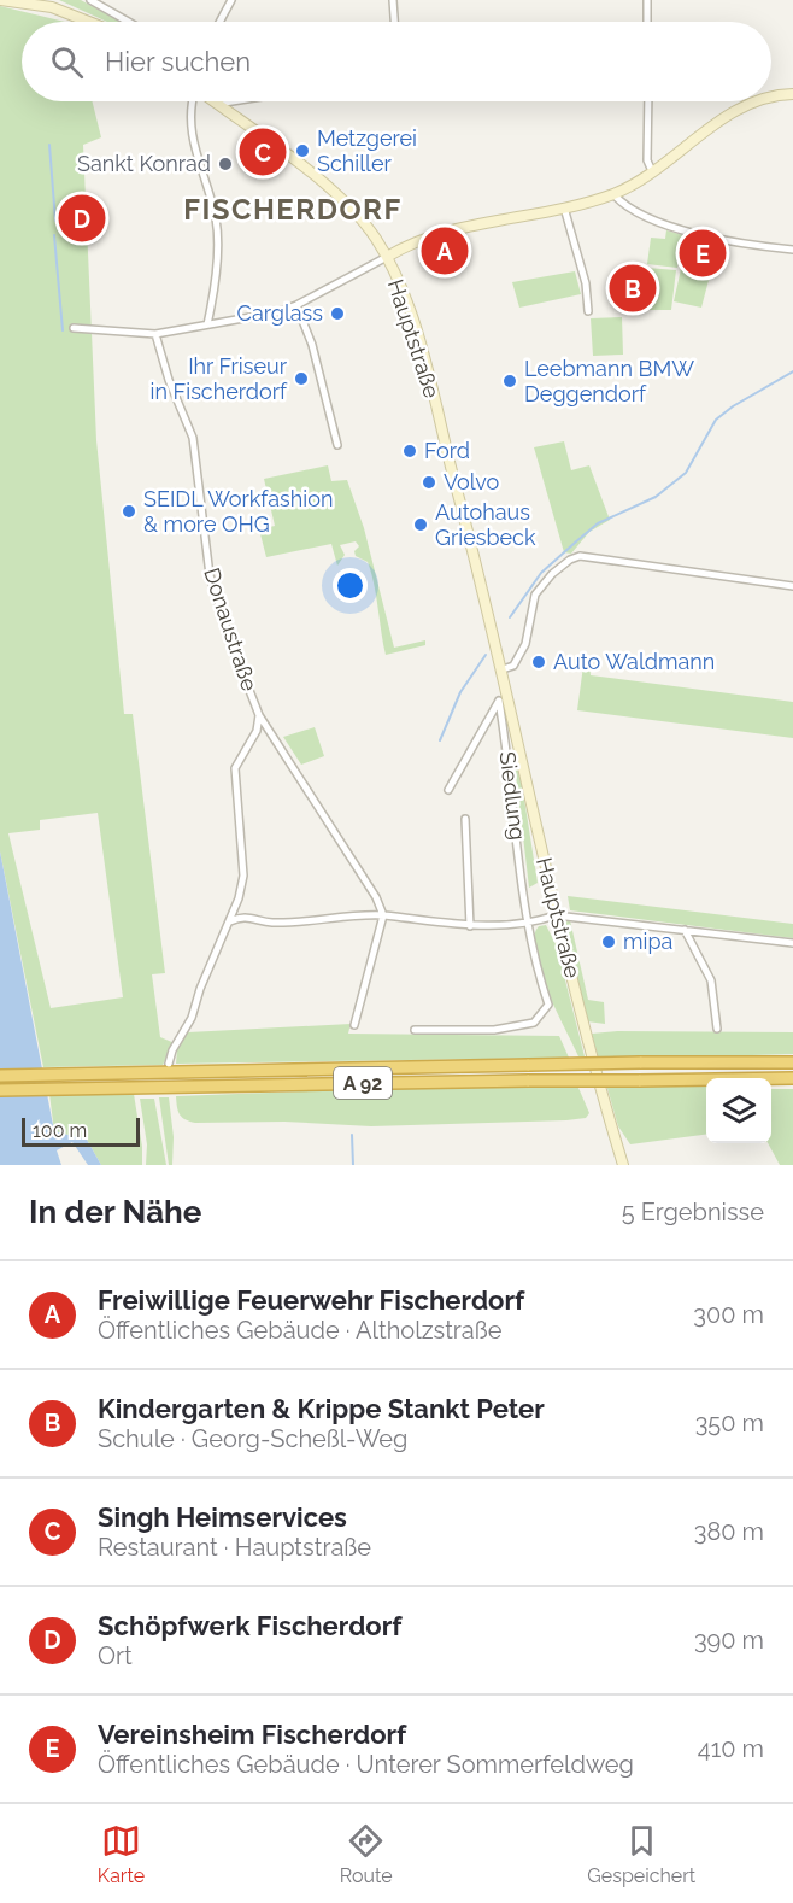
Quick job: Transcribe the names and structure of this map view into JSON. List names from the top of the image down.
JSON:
{
  "streets": {
    "highway": ["A 92"],
    "main road": ["Hauptstraße"],
    "street": ["Donaustraße", "Siedlung"]
  },
  "crossings": [
    ["Hauptstraße", "Siedlung"]
  ],
  "districts": ["FISCHERDORF"],
  "places": [
    "Metzgerei Schiller",
    "Sankt Konrad",
    "Carglass",
    "Ihr Friseur in Fischerdorf",
    "Leebmann BMW Deggendorf",
    "Ford",
    "Volvo",
    "SEIDL Workfashion & more OHG",
    "Autohaus Griesbeck",
    "Auto Waldmann",
    "mipa"
  ],
  "scale_bar": "100 m",
  "page": {
    "search": "Hier suchen",
    "pins": [
      "C",
      "D",
      "A",
      "E",
      "B"
    ],
    "scale": "100 m",
    "heading": ["In der Nähe", "5 Ergebnisse"],
    "list": [
      {
        "mark": "A",
        "name": "Freiwillige Feuerwehr Fischerdorf",
        "note": "Öffentliches Gebäude · Altholzstraße",
        "value": "300 m"
      },
      {
        "mark": "B",
        "name": "Kindergarten & Krippe Stankt Peter",
        "note": "Schule · Georg-Scheßl-Weg",
        "value": "350 m"
      },
      {
        "mark": "C",
        "name": "Singh Heimservices",
        "note": "Restaurant · Hauptstraße",
        "value": "380 m"
      },
      {
        "mark": "D",
        "name": "Schöpfwerk Fischerdorf",
        "note": "Ort",
        "value": "390 m"
      },
      {
        "mark": "E",
        "name": "Vereinsheim Fischerdorf",
        "note": "Öffentliches Gebäude · Unterer Sommerfeldweg",
        "value": "410 m"
      }
    ],
    "nav": ["Karte", "Route", "Gespeichert"]
  }
}
